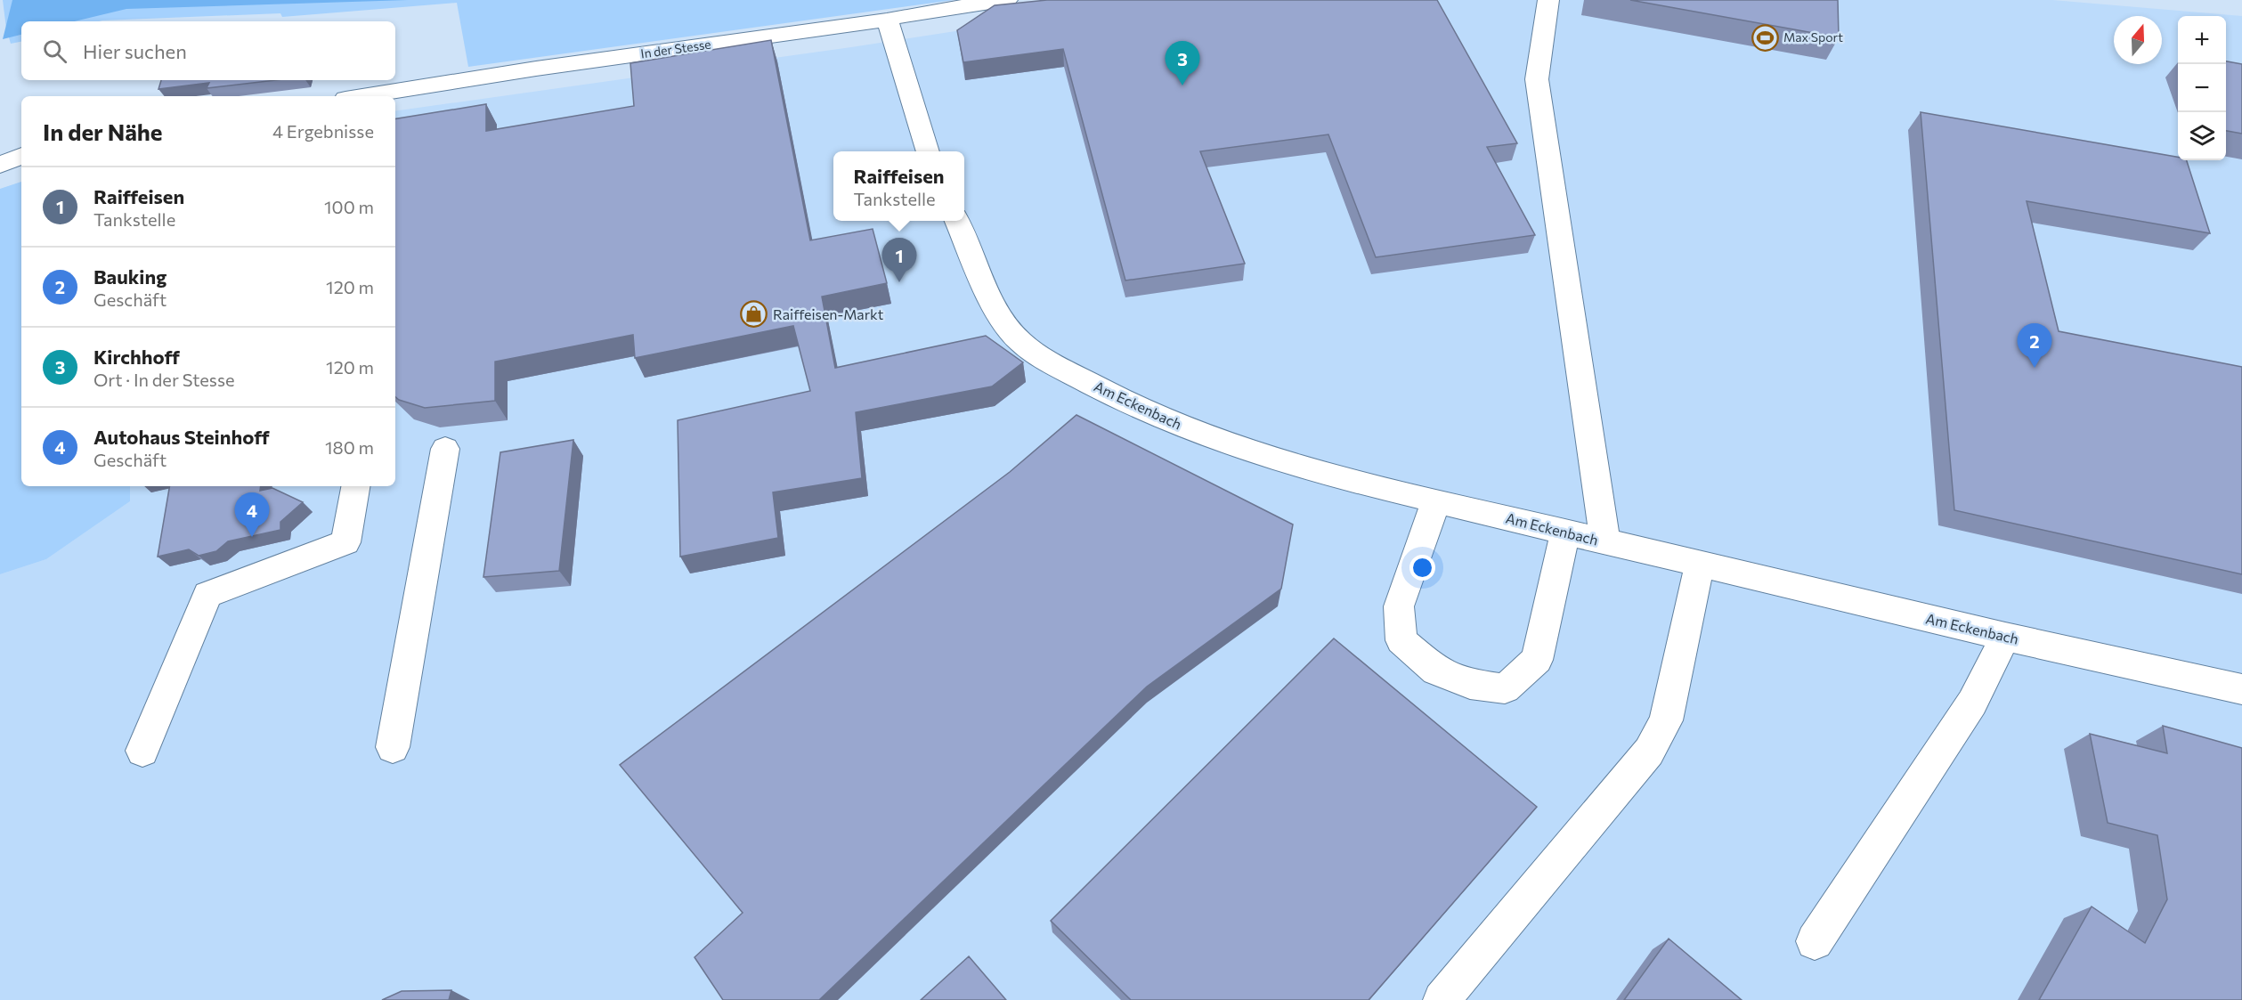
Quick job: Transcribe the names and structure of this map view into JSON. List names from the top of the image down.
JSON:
{
  "streets": {
    "street": ["In der Stesse", "Am Eckenbach"]
  },
  "places": {
    "sports": ["Max Sport"],
    "shop": ["Raiffeisen-Markt"]
  },
  "north": "top",
  "page": {
    "map_buttons": ["+", "−"],
    "search": "Hier suchen",
    "pins": [
      "3",
      "1",
      "2",
      "4"
    ],
    "heading": ["In der Nähe", "4 Ergebnisse"],
    "popup": ["Raiffeisen", "Tankstelle"],
    "list": [
      {
        "mark": "1",
        "name": "Raiffeisen",
        "note": "Tankstelle",
        "value": "100 m"
      },
      {
        "mark": "2",
        "name": "Bauking",
        "note": "Geschäft",
        "value": "120 m"
      },
      {
        "mark": "3",
        "name": "Kirchhoff",
        "note": "Ort · In der Stesse",
        "value": "120 m"
      },
      {
        "mark": "4",
        "name": "Autohaus Steinhoff",
        "note": "Geschäft",
        "value": "180 m"
      }
    ]
  }
}
